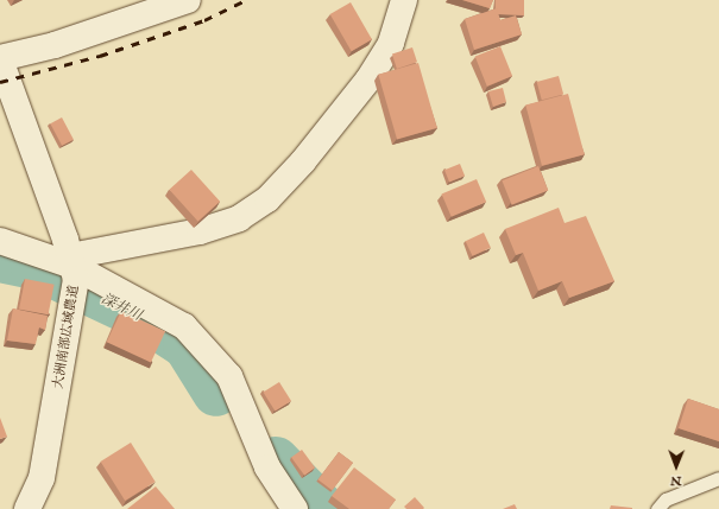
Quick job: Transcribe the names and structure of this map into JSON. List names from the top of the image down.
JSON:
{
  "streets": {
    "street": ["大洲南部広域農道"]
  },
  "water": ["深井川"],
  "north": "bottom"
}
